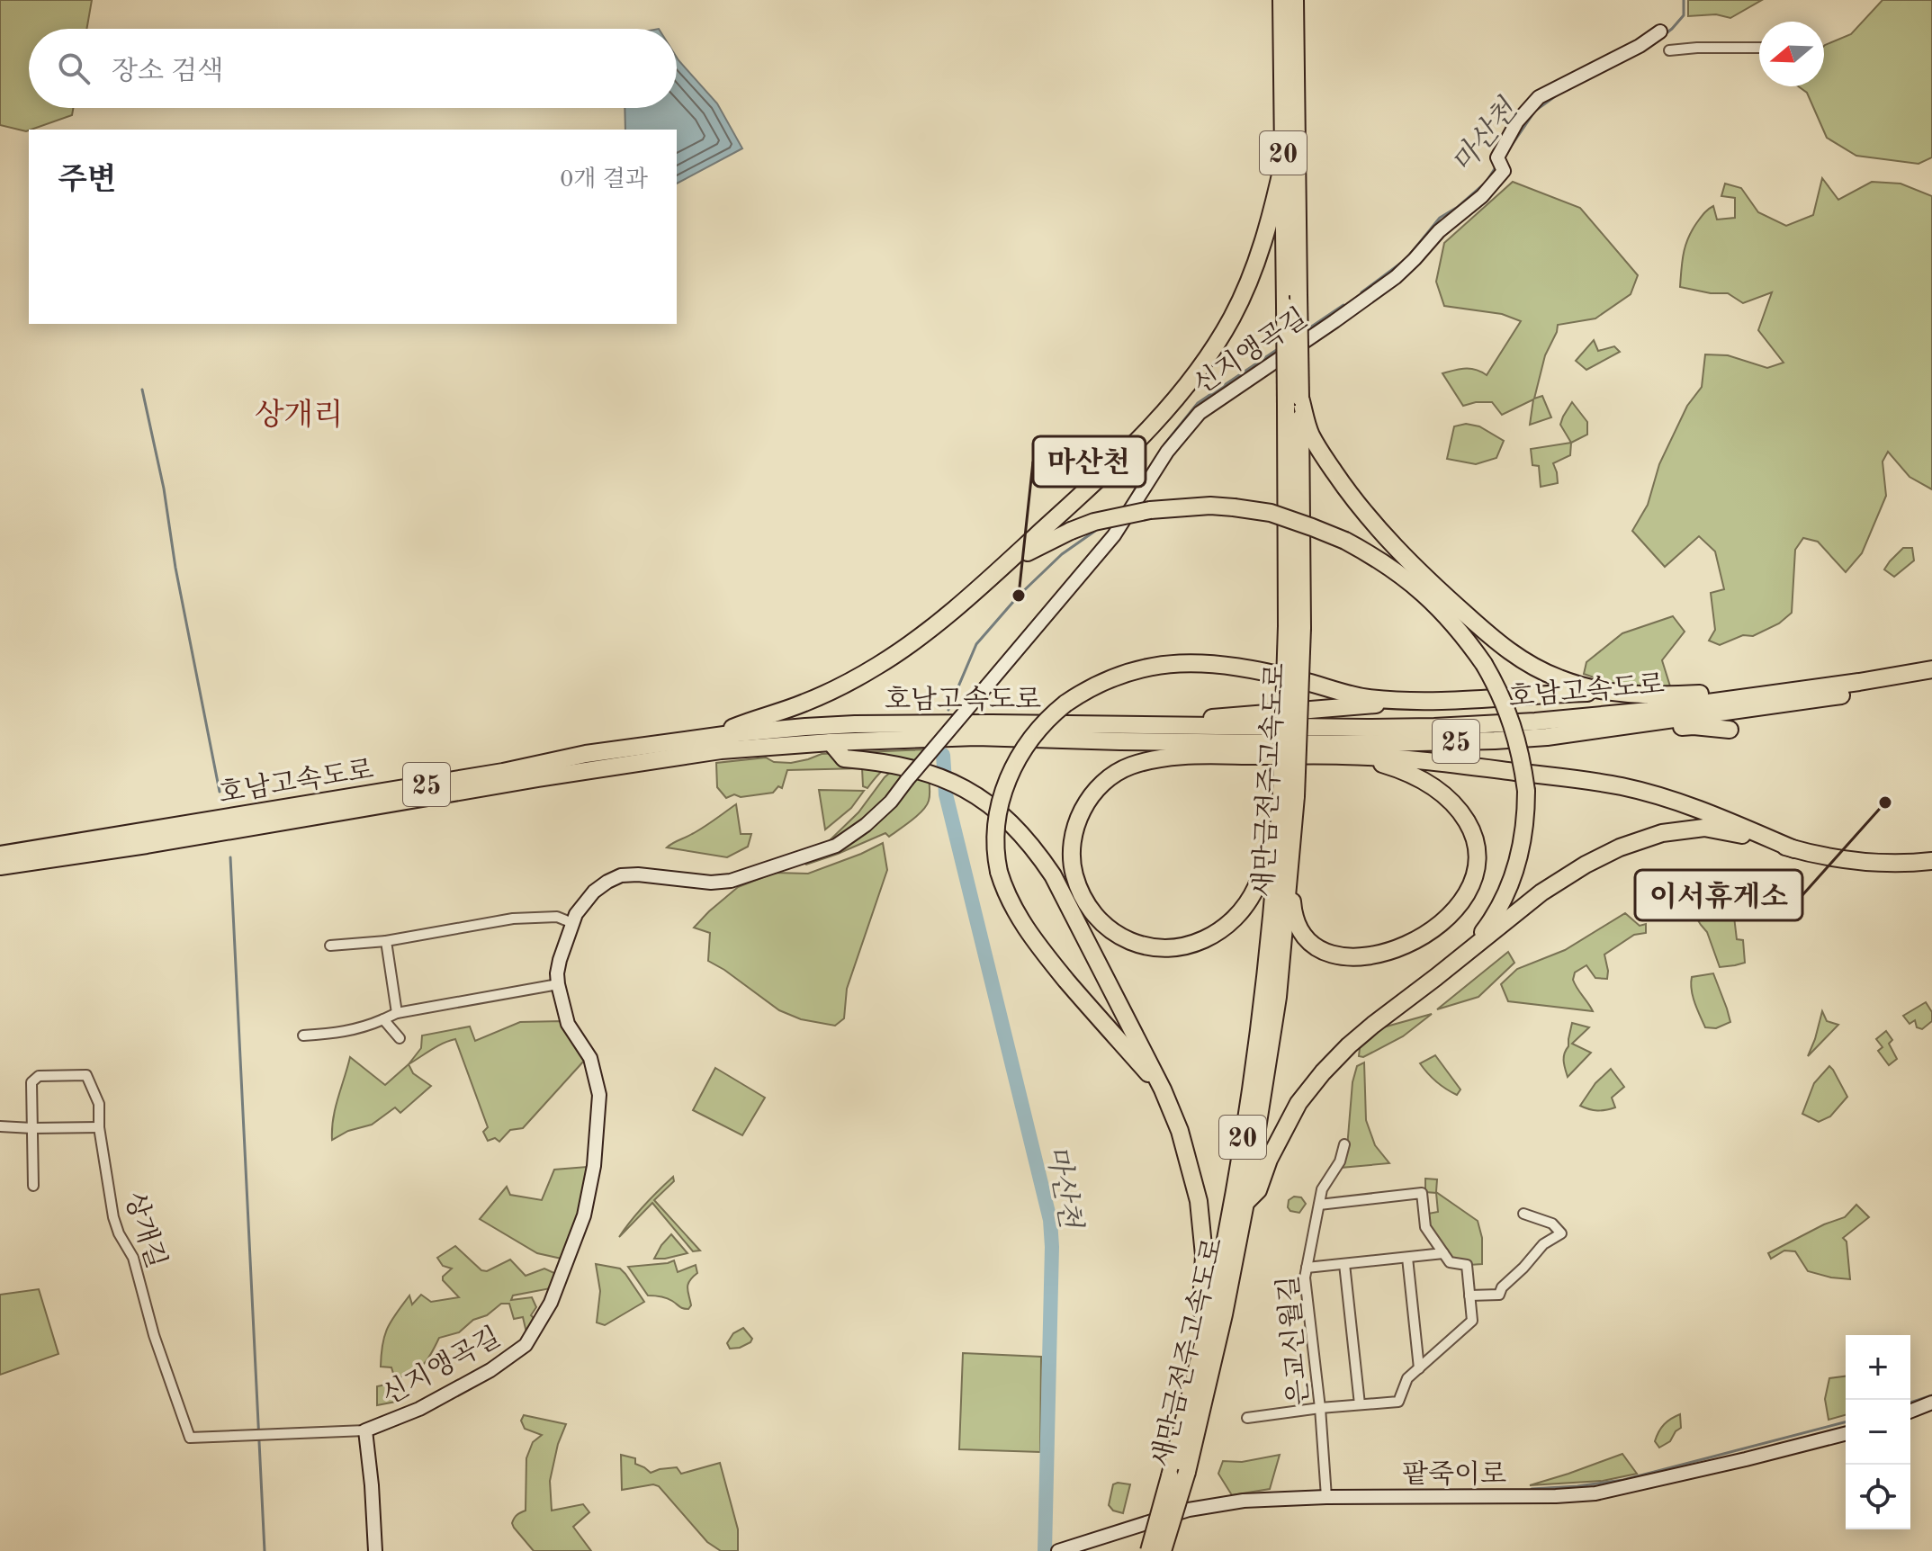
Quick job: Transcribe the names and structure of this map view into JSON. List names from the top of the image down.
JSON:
{
  "streets": {
    "highway": [
      "20",
      "호남고속도로",
      "25",
      "새만금전주고속도로"
    ],
    "street": [
      "신지앵곡길",
      "상개길",
      "은교신월길",
      "팥죽이로"
    ]
  },
  "crossings": [
    ["신지앵곡길", "상개길"],
    ["은교신월길", "팥죽이로"]
  ],
  "districts": ["상개리"],
  "water": ["마산천"],
  "places": ["마산천", "이서휴게소"],
  "north": "left",
  "page": {
    "search": "장소 검색",
    "heading": ["주변", "0개 결과"],
    "map_buttons": ["+", "−"]
  }
}
